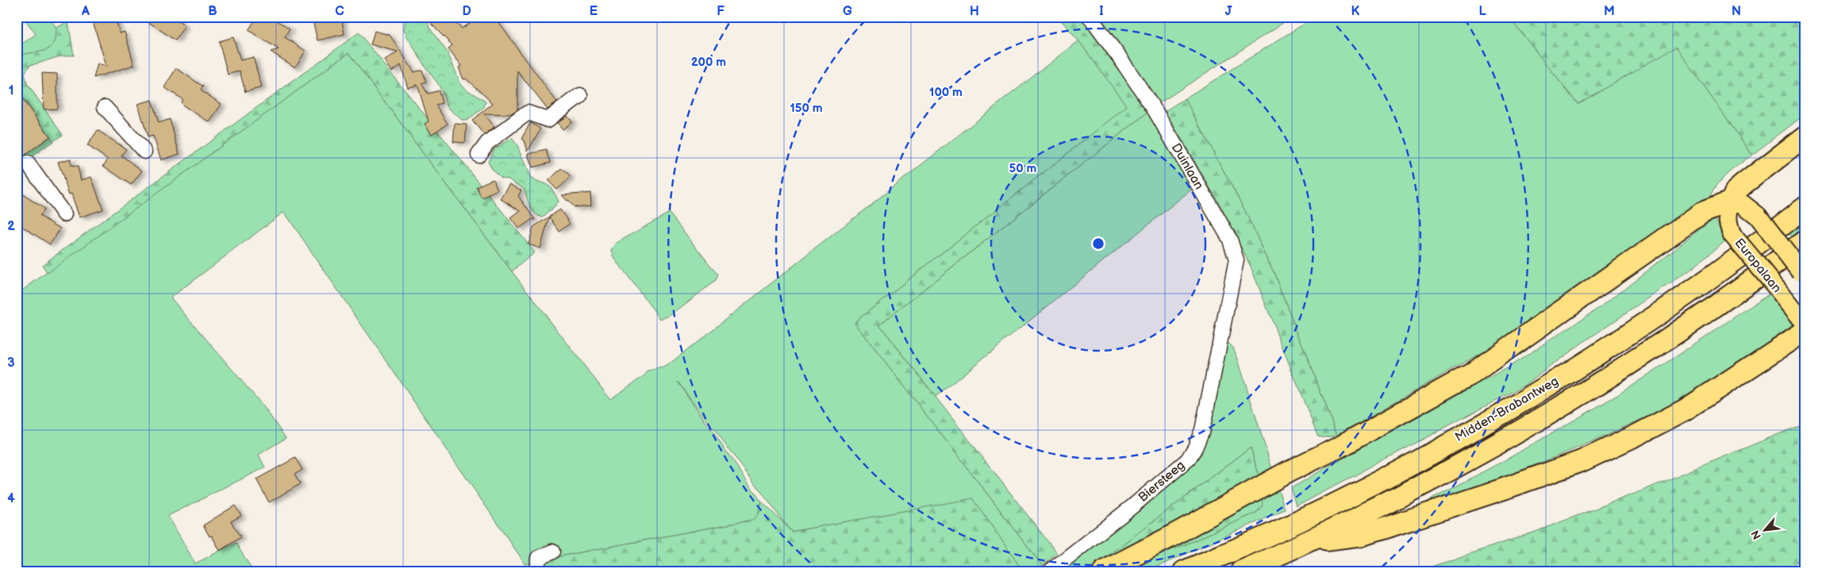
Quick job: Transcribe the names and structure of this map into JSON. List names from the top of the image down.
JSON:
{
  "streets": {
    "highway": ["Midden-Brabantweg"],
    "main road": ["Europalaan"],
    "street": ["Duinlaan", "Biersteeg"]
  },
  "crossings": [
    ["Duinlaan", "Biersteeg"]
  ],
  "north": "bottom left",
  "grid": {
    "columns": [
      "A",
      "B",
      "C",
      "D",
      "E",
      "F",
      "G",
      "H",
      "I",
      "J",
      "K",
      "L",
      "M",
      "N"
    ],
    "rows": [
      "1",
      "2",
      "3",
      "4"
    ]
  },
  "rings": [
    "200 m",
    "100 m",
    "150 m",
    "50 m"
  ]
}
